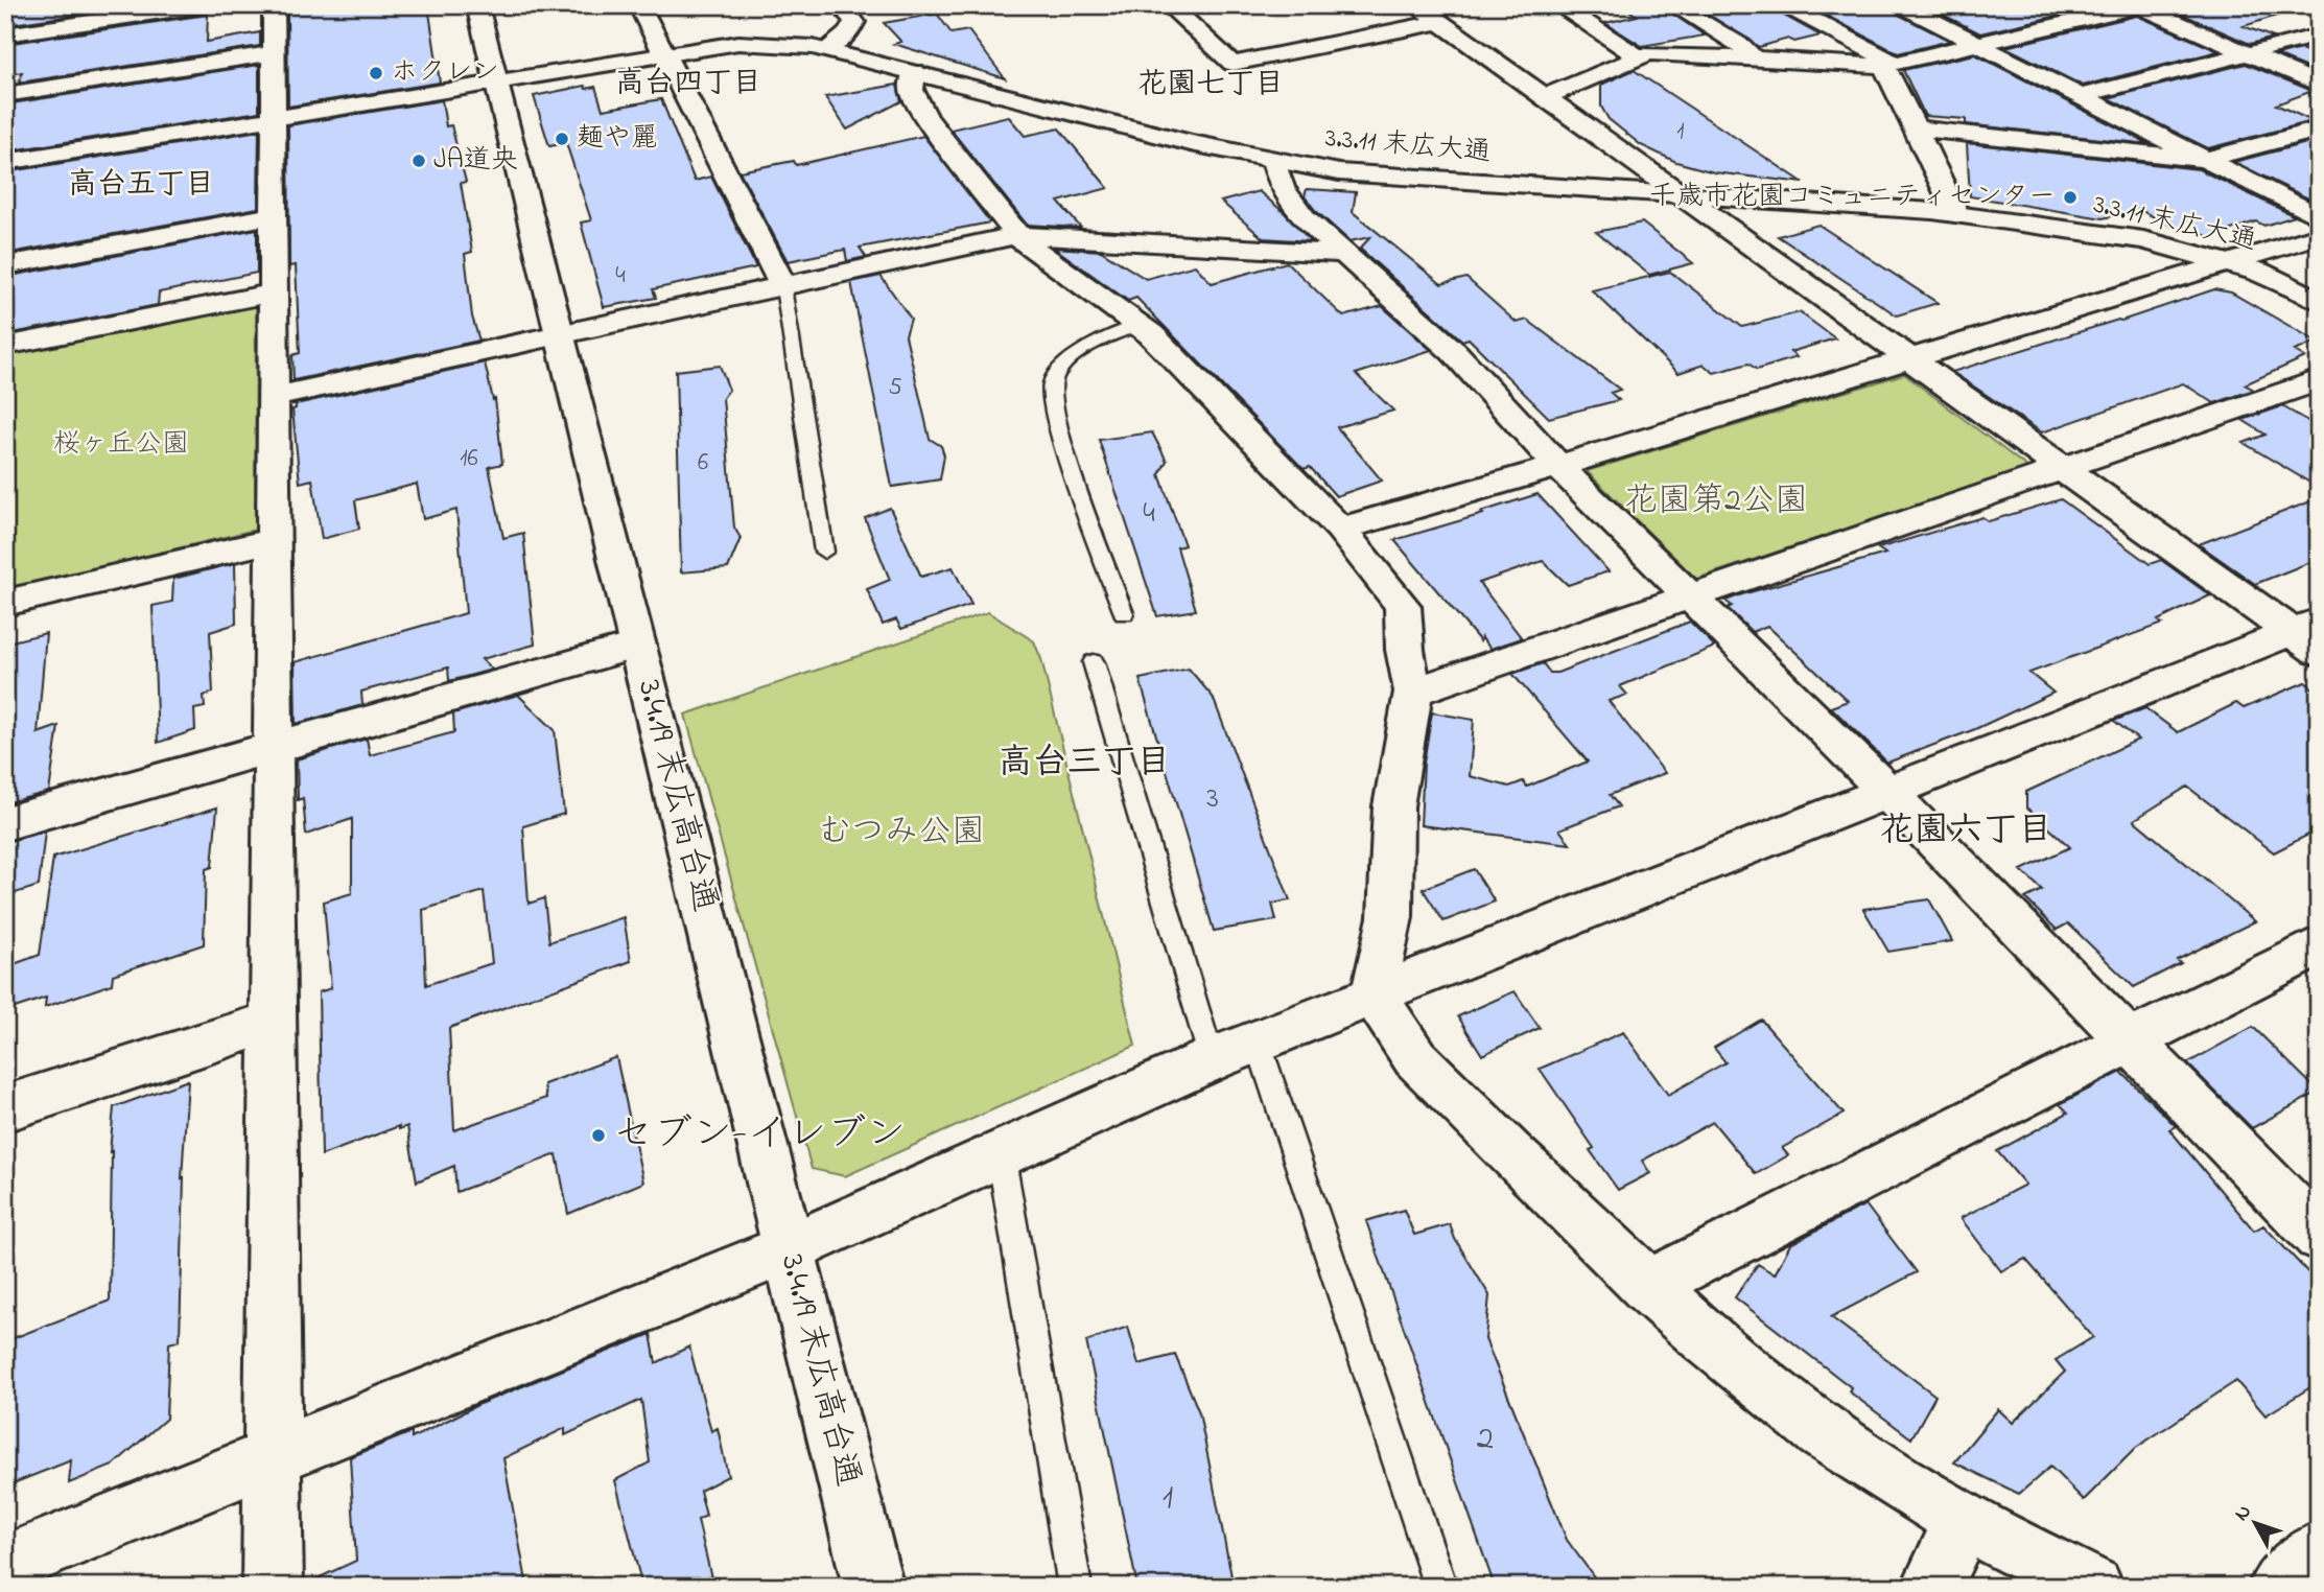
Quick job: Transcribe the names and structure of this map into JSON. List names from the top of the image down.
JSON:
{
  "streets": {
    "street": ["3.3.11 末広大通", "3.4.19 末広高台通"]
  },
  "crossings": [
    ["3.3.11 末広大通", "3.4.19 末広高台通"]
  ],
  "districts": [
    "高台四丁目",
    "花園七丁目",
    "高台五丁目",
    "高台三丁目",
    "花園六丁目"
  ],
  "parks": ["桜ヶ丘公園", "花園第2公園", "むつみ公園"],
  "places": [
    "ホクレン",
    "麺や麗",
    "JA道央",
    "千歳市花園コミュニティセンター",
    "セブン-イレブン"
  ],
  "house_numbers": [
    "1",
    "4",
    "5",
    "16",
    "6",
    "4",
    "3",
    "2",
    "1"
  ],
  "north": "top left"
}
